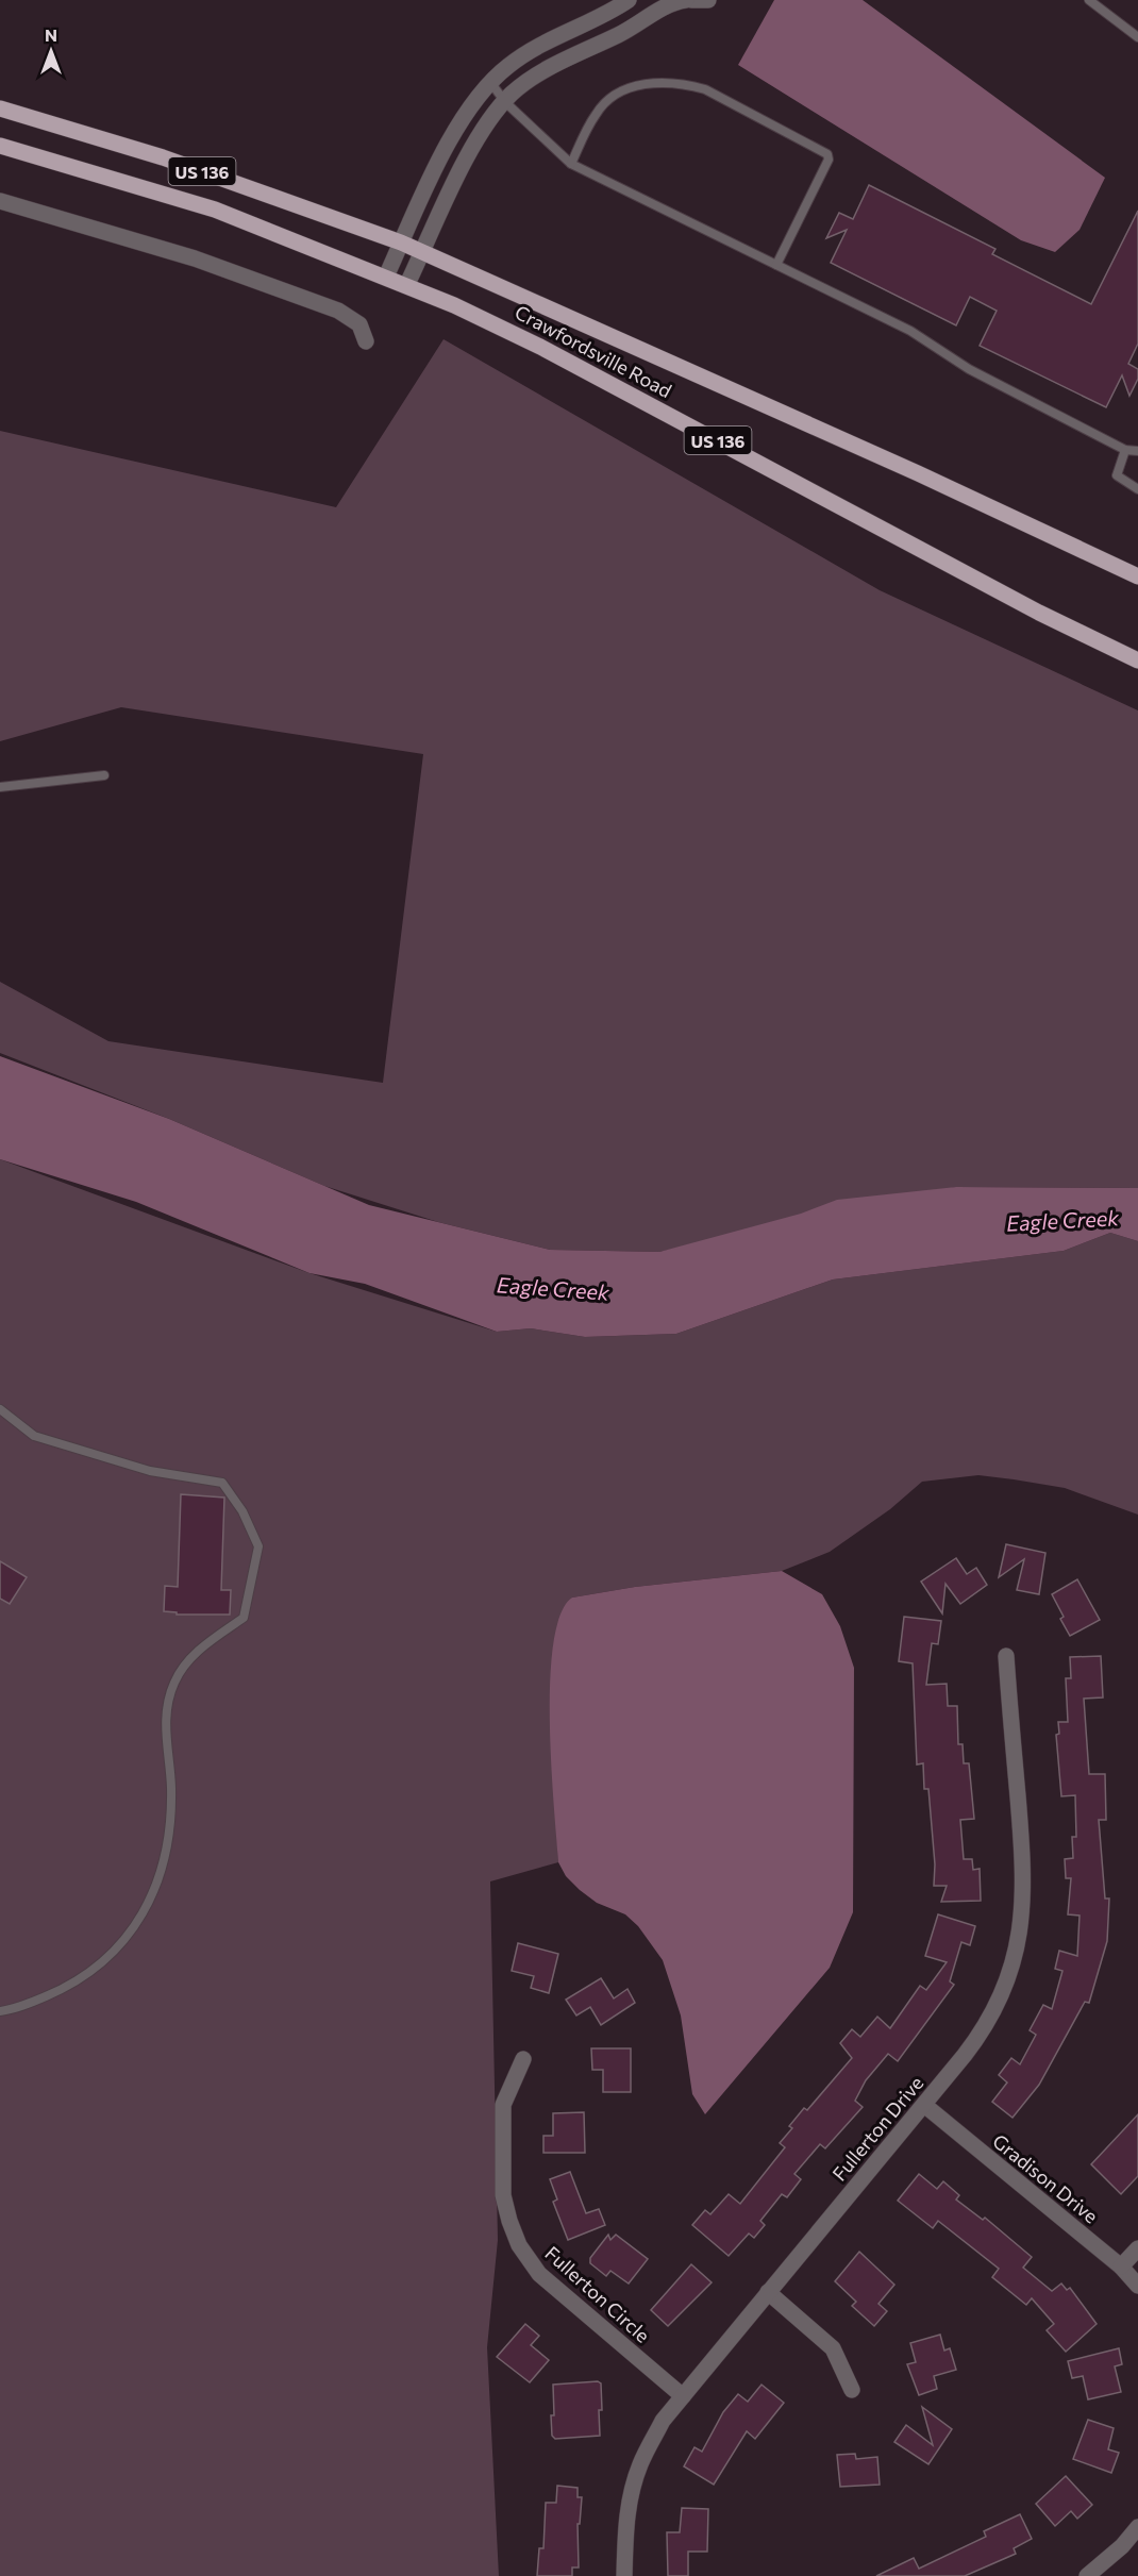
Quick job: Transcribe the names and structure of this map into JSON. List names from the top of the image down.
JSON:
{
  "streets": {
    "main road": ["US 136", "Crawfordsville Road"],
    "street": ["Fullerton Drive", "Gradison Drive", "Fullerton Circle"]
  },
  "crossings": [
    ["Fullerton Drive", "Gradison Drive"],
    ["Fullerton Drive", "Fullerton Circle"]
  ],
  "water": ["Eagle Creek"],
  "north": "top"
}
